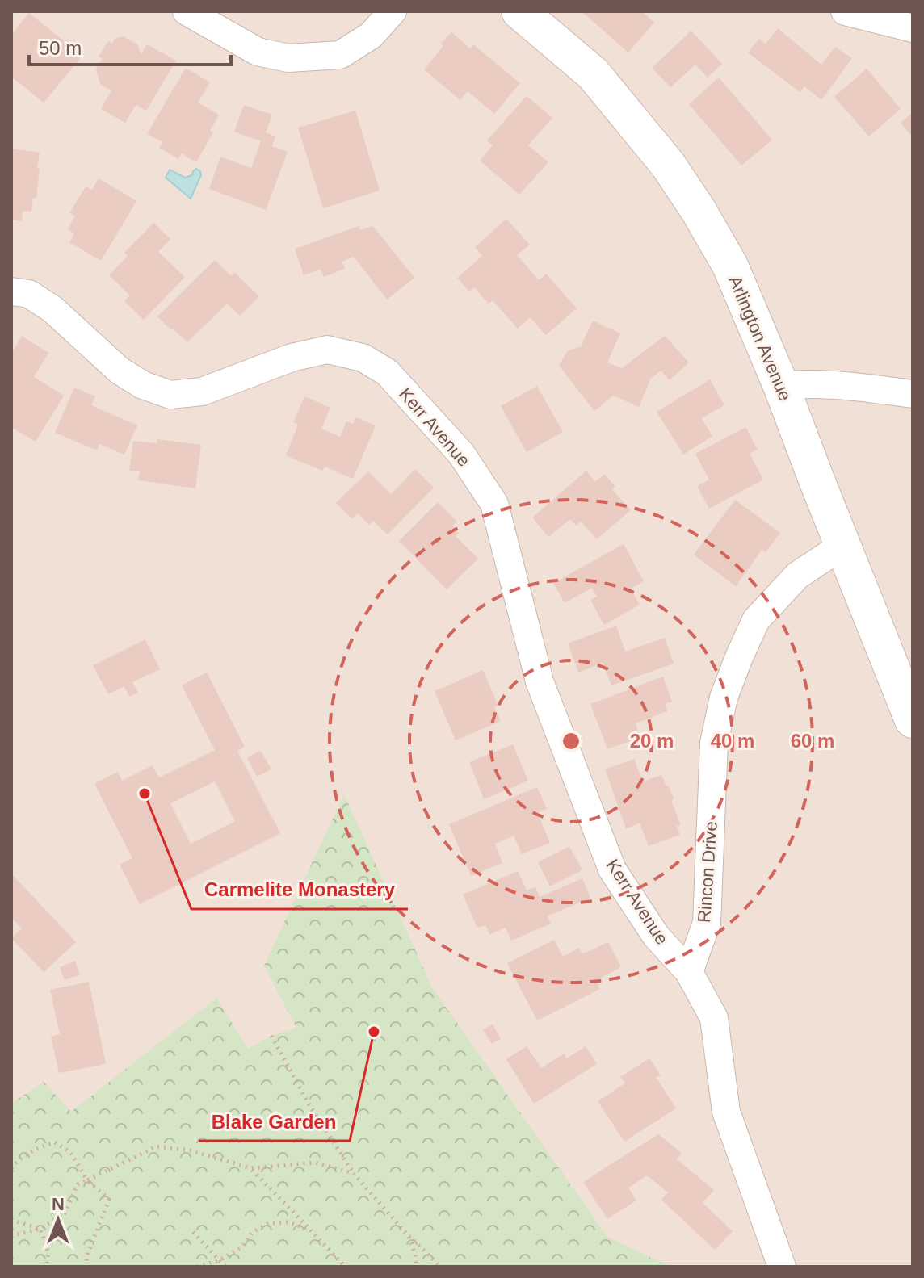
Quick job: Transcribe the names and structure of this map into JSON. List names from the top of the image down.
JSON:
{
  "streets": {
    "main road": ["Arlington Avenue"],
    "street": ["Kerr Avenue", "Rincon Drive"]
  },
  "crossings": [
    ["Arlington Avenue", "Rincon Drive"],
    ["Kerr Avenue", "Rincon Drive"]
  ],
  "places": ["Carmelite Monastery", "Blake Garden"],
  "scale_bar": "50 m",
  "north": "top",
  "rings": ["20 m", "40 m", "60 m"]
}
